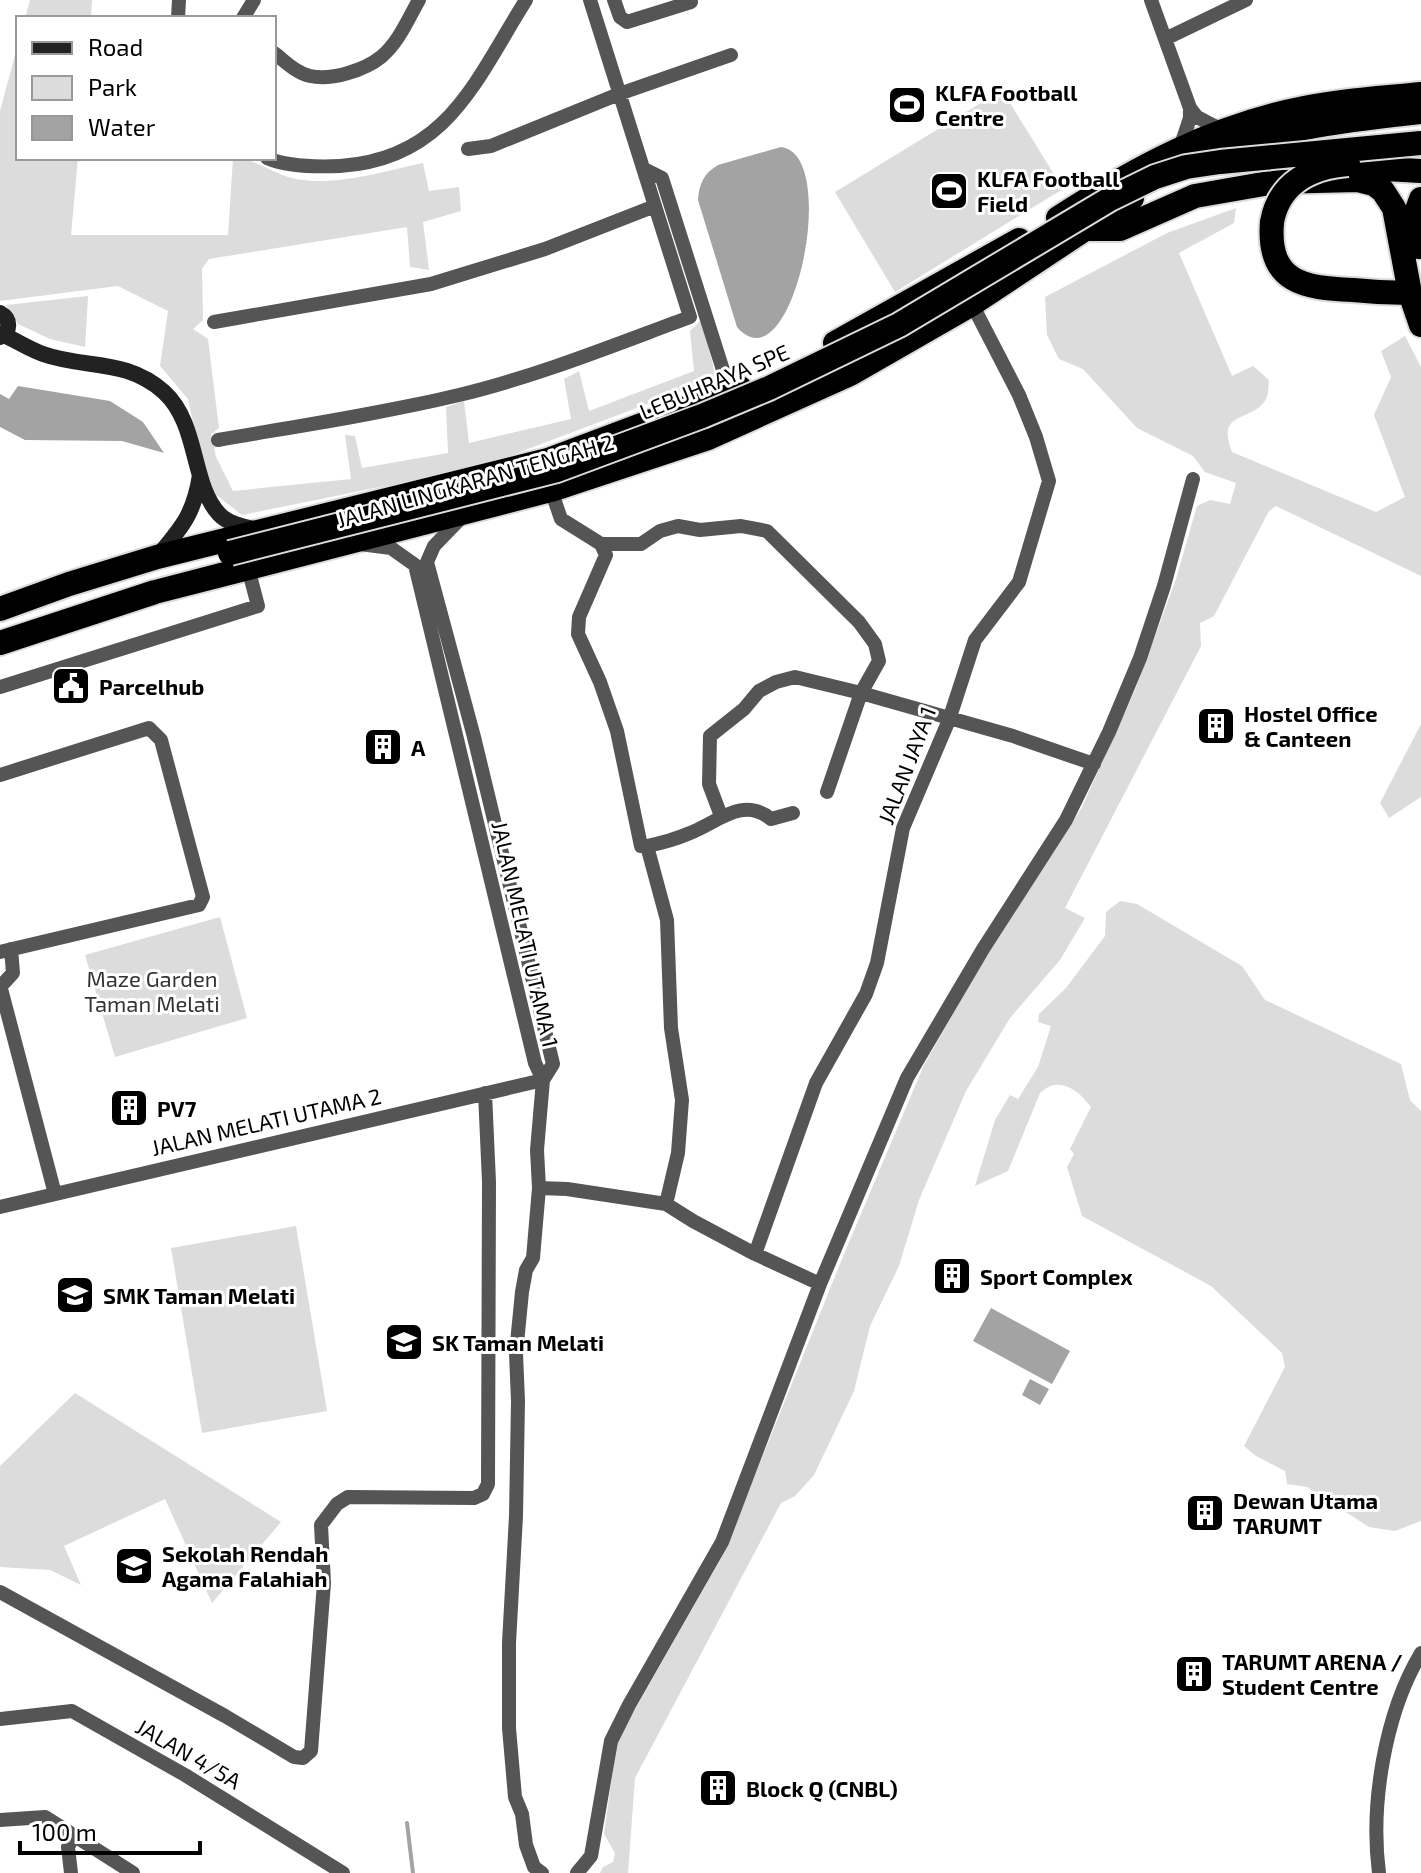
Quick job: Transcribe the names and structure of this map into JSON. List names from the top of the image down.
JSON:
{
  "streets": {
    "highway": ["LEBUHRAYA SPE", "JALAN LINGKARAN TENGAH 2"],
    "street": [
      "JALAN JAYA 1",
      "JALAN MELATI UTAMA 1",
      "JALAN MELATI UTAMA 2",
      "JALAN 4/5A"
    ]
  },
  "crossings": [
    ["LEBUHRAYA SPE", "JALAN LINGKARAN TENGAH 2"],
    ["JALAN LINGKARAN TENGAH 2", "JALAN JAYA 1"],
    ["JALAN LINGKARAN TENGAH 2", "JALAN MELATI UTAMA 1"],
    ["JALAN MELATI UTAMA 1", "JALAN MELATI UTAMA 2"]
  ],
  "parks": ["Maze Garden Taman Melati"],
  "places": {
    "sports": ["KLFA Football Centre", "KLFA Football Field"],
    "public building": ["Parcelhub"],
    "building": [
      "Hostel Office & Canteen",
      "A",
      "PV7",
      "Sport Complex",
      "Dewan Utama TARUMT",
      "TARUMT ARENA / Student Centre",
      "Block Q (CNBL)"
    ],
    "school or university": ["SMK Taman Melati", "SK Taman Melati", "Sekolah Rendah Agama Falahiah"]
  },
  "legend": ["Road", "Park", "Water"],
  "scale_bar": "100 m"
}
